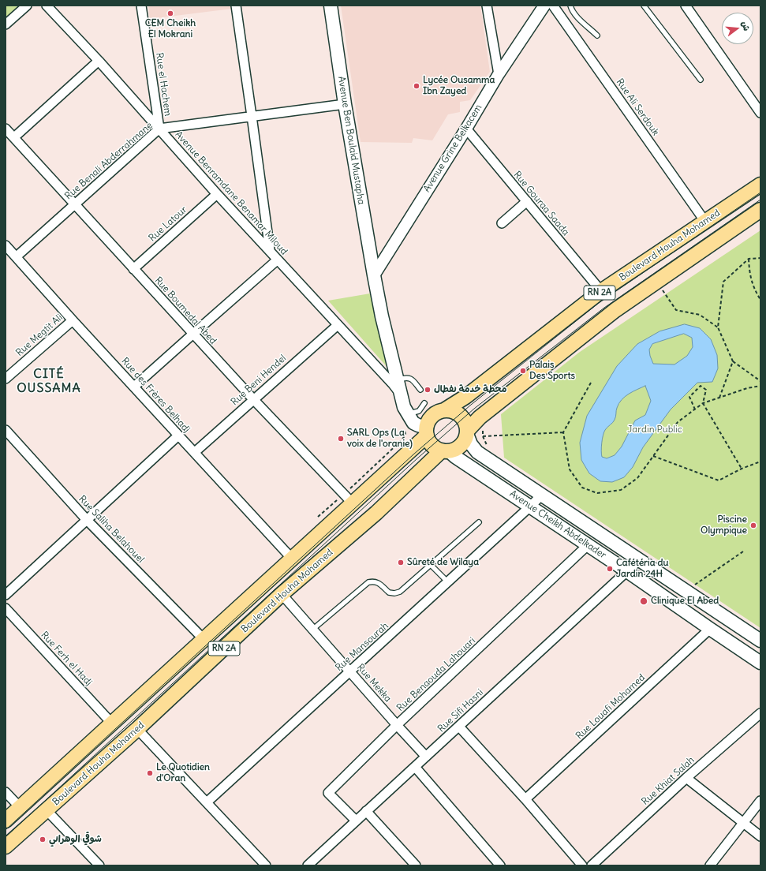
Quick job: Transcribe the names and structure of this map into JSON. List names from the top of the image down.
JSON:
{
  "streets": {
    "main road": [
      "Avenue Ben Boulaid Mustapha",
      "Boulevard Houha Mohamed",
      "RN 2A",
      "Avenue Cheikh Abdelkader"
    ],
    "street": [
      "Rue el Hachem",
      "Rue Ali Serdouk",
      "Avenue Grine Belkacem",
      "Rue Benali Abderrahmane",
      "Avenue Benramdane Benamar Miloud",
      "Rue Gouraa Saada",
      "Rue Latour",
      "Rue Boumedal Abed",
      "Rue Megtit Ali",
      "Rue Beni Hendel",
      "Rue des Frères Belhadj",
      "Rue Saliha Belahouel",
      "Rue Mansourah",
      "Rue Ferh el Hadj",
      "Rue Benaouda Lahouari",
      "Rue Mekka",
      "Rue Louafi Mohamed",
      "Rue Sifi Hasni",
      "Rue Khiat Salah"
    ]
  },
  "crossings": [
    ["Rue el Hachem", "Rue Benali Abderrahmane"],
    ["Rue el Hachem", "Avenue Benramdane Benamar Miloud"],
    ["Rue Ali Serdouk", "Boulevard Houha Mohamed"],
    ["Avenue Ben Boulaid Mustapha", "Avenue Grine Belkacem"],
    ["Avenue Ben Boulaid Mustapha", "Rue Benali Abderrahmane"],
    ["Avenue Ben Boulaid Mustapha", "Avenue Benramdane Benamar Miloud"],
    ["Avenue Grine Belkacem", "Rue Gouraa Saada"],
    ["Rue Benali Abderrahmane", "Avenue Benramdane Benamar Miloud"],
    ["Rue Benali Abderrahmane", "Rue Boumedal Abed"],
    ["Rue Benali Abderrahmane", "Rue des Frères Belhadj"],
    ["Avenue Benramdane Benamar Miloud", "Rue Latour"],
    ["Avenue Benramdane Benamar Miloud", "Rue Beni Hendel"],
    ["Rue Gouraa Saada", "Boulevard Houha Mohamed"],
    ["Rue Latour", "Rue Boumedal Abed"],
    ["Boulevard Houha Mohamed", "RN 2A"],
    ["Boulevard Houha Mohamed", "Rue Boumedal Abed"],
    ["Boulevard Houha Mohamed", "Rue des Frères Belhadj"],
    ["Boulevard Houha Mohamed", "Avenue Cheikh Abdelkader"],
    ["Boulevard Houha Mohamed", "Rue Saliha Belahouel"],
    ["Boulevard Houha Mohamed", "Rue Ferh el Hadj"],
    ["Boulevard Houha Mohamed", "Rue Mekka"],
    ["RN 2A", "Avenue Cheikh Abdelkader"],
    ["Rue Boumedal Abed", "Rue Beni Hendel"],
    ["Rue Megtit Ali", "Rue des Frères Belhadj"],
    ["Rue Beni Hendel", "Rue des Frères Belhadj"],
    ["Avenue Cheikh Abdelkader", "Rue Mansourah"],
    ["Avenue Cheikh Abdelkader", "Rue Benaouda Lahouari"],
    ["Avenue Cheikh Abdelkader", "Rue Louafi Mohamed"],
    ["Avenue Cheikh Abdelkader", "Rue Sifi Hasni"],
    ["Rue Mansourah", "Rue Mekka"],
    ["Rue Benaouda Lahouari", "Rue Mekka"],
    ["Rue Benaouda Lahouari", "Rue Sifi Hasni"],
    ["Rue Mekka", "Rue Sifi Hasni"]
  ],
  "districts": ["CITÉ OUSSAMA"],
  "parks": ["Jardin Public"],
  "places": [
    "CEM Cheikh El Mokrani",
    "Lycée Ousamma Ibn Zayed",
    "Palais Des Sports",
    "محطة خدمة نفطال",
    "SARL Ops (La voix de l'oranie)",
    "Piscine Olympique",
    "Sûreté de Wilaya",
    "Cafétéria du Jardin 24H",
    "Clinique El Abed",
    "Le Quotidien d'Oran",
    "شوقي الوهراني"
  ],
  "north": "right"
}
